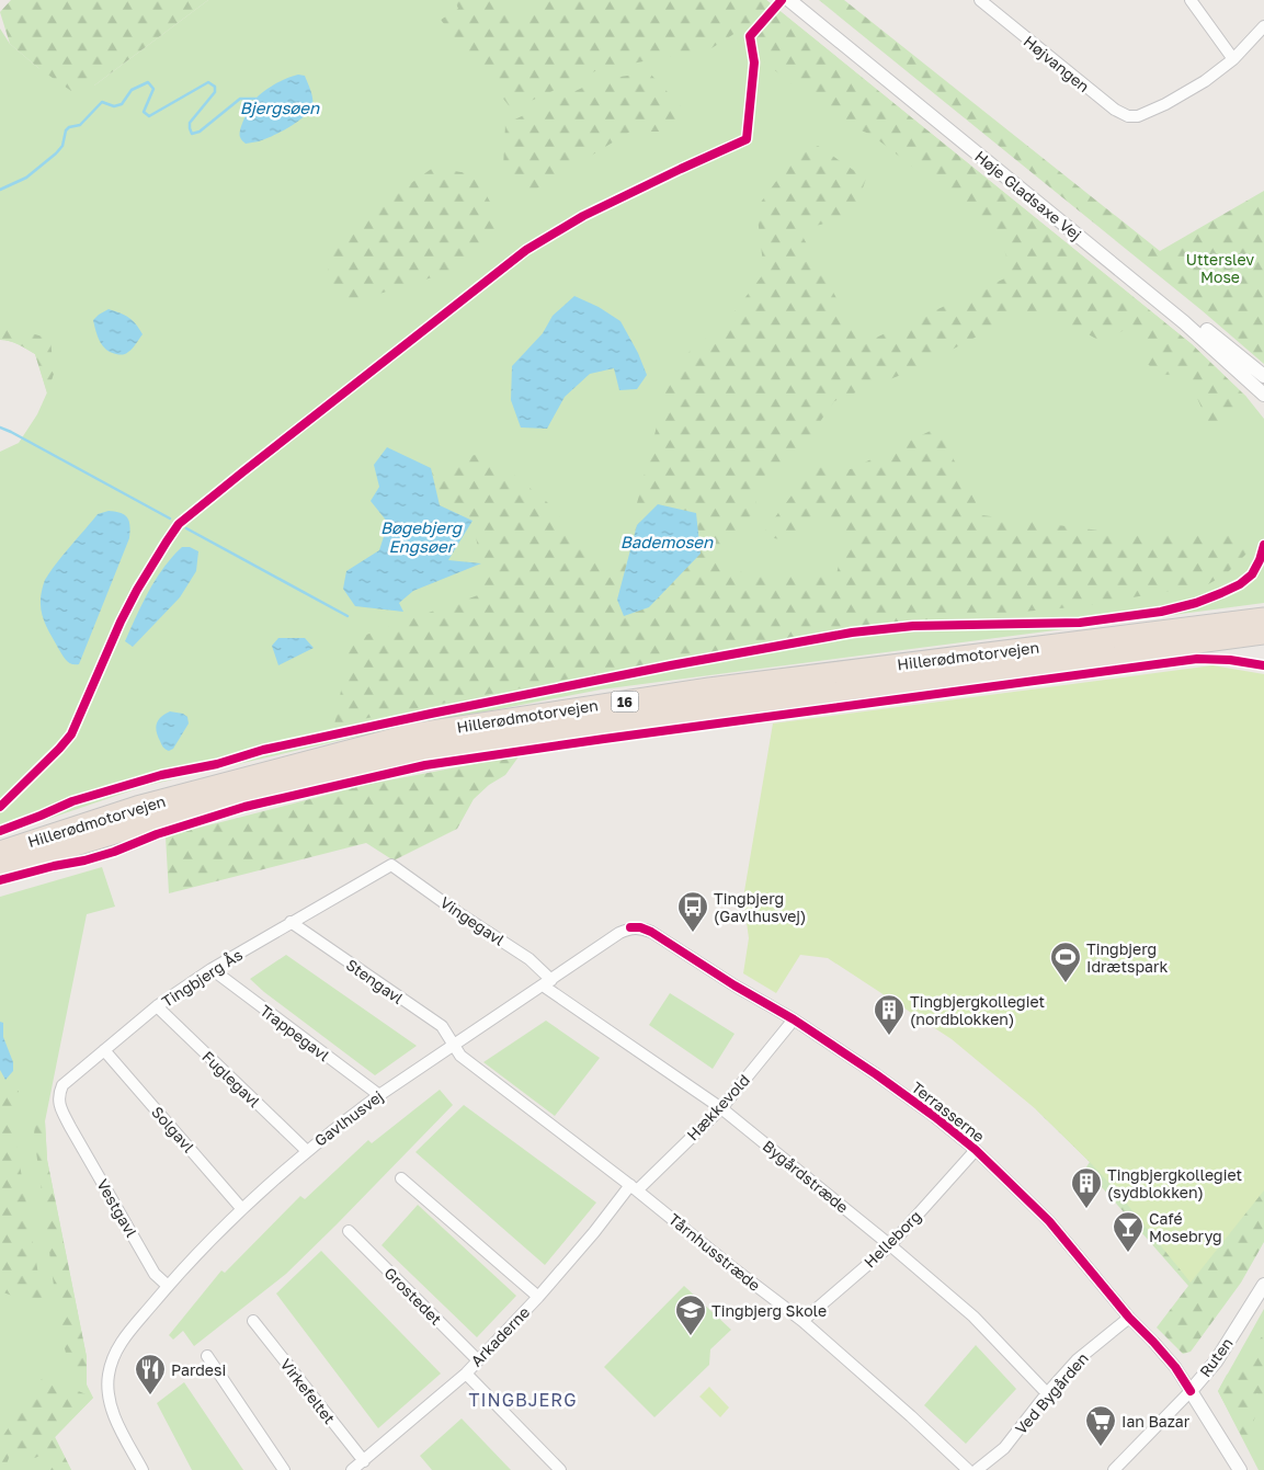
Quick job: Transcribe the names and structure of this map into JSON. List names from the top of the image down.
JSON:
{
  "streets": {
    "highway": ["Hillerødmotorvejen", "16"],
    "street": [
      "Højvangen",
      "Høje Gladsaxe Vej",
      "Vingegavl",
      "Tingbjerg Ås",
      "Stengavl",
      "Trappegavl",
      "Fuglegavl",
      "Hækkevold",
      "Terrasserne",
      "Gavlhusvej",
      "Solgavl",
      "Bygårdstræde",
      "Vestgavl",
      "Helleborg",
      "Tårnhusstræde",
      "Grostedet",
      "Arkaderne",
      "Ruten",
      "Virkefeltet",
      "Ved Bygården"
    ]
  },
  "crossings": [
    ["Vingegavl", "Tingbjerg Ås"],
    ["Vingegavl", "Gavlhusvej"],
    ["Vingegavl", "Bygårdstræde"],
    ["Tingbjerg Ås", "Stengavl"],
    ["Tingbjerg Ås", "Trappegavl"],
    ["Tingbjerg Ås", "Fuglegavl"],
    ["Tingbjerg Ås", "Solgavl"],
    ["Tingbjerg Ås", "Vestgavl"],
    ["Stengavl", "Gavlhusvej"],
    ["Stengavl", "Tårnhusstræde"],
    ["Trappegavl", "Gavlhusvej"],
    ["Fuglegavl", "Gavlhusvej"],
    ["Hækkevold", "Terrasserne"],
    ["Hækkevold", "Bygårdstræde"],
    ["Hækkevold", "Tårnhusstræde"],
    ["Hækkevold", "Arkaderne"],
    ["Terrasserne", "Gavlhusvej"],
    ["Terrasserne", "Helleborg"],
    ["Terrasserne", "Ruten"],
    ["Terrasserne", "Ved Bygården"],
    ["Gavlhusvej", "Solgavl"],
    ["Gavlhusvej", "Bygårdstræde"],
    ["Gavlhusvej", "Vestgavl"],
    ["Gavlhusvej", "Tårnhusstræde"],
    ["Bygårdstræde", "Helleborg"],
    ["Bygårdstræde", "Ved Bygården"],
    ["Helleborg", "Tårnhusstræde"],
    ["Tårnhusstræde", "Arkaderne"],
    ["Grostedet", "Arkaderne"],
    ["Arkaderne", "Virkefeltet"]
  ],
  "districts": ["TINGBJERG"],
  "water": ["Bjergsøen", "Bøgebjerg Engsøer", "Bademosen"],
  "parks": ["Utterslev Mose"],
  "places": {
    "bus stop": ["Tingbjerg (Gavlhusvej)"],
    "sports": ["Tingbjerg Idrætspark"],
    "building": ["Tingbjergkollegiet (nordblokken)", "Tingbjergkollegiet (sydblokken)"],
    "bar": ["Café Mosebryg"],
    "school or university": ["Tingbjerg Skole"],
    "restaurant": ["Pardesi"],
    "supermarket": ["Ian Bazar"]
  }
}
